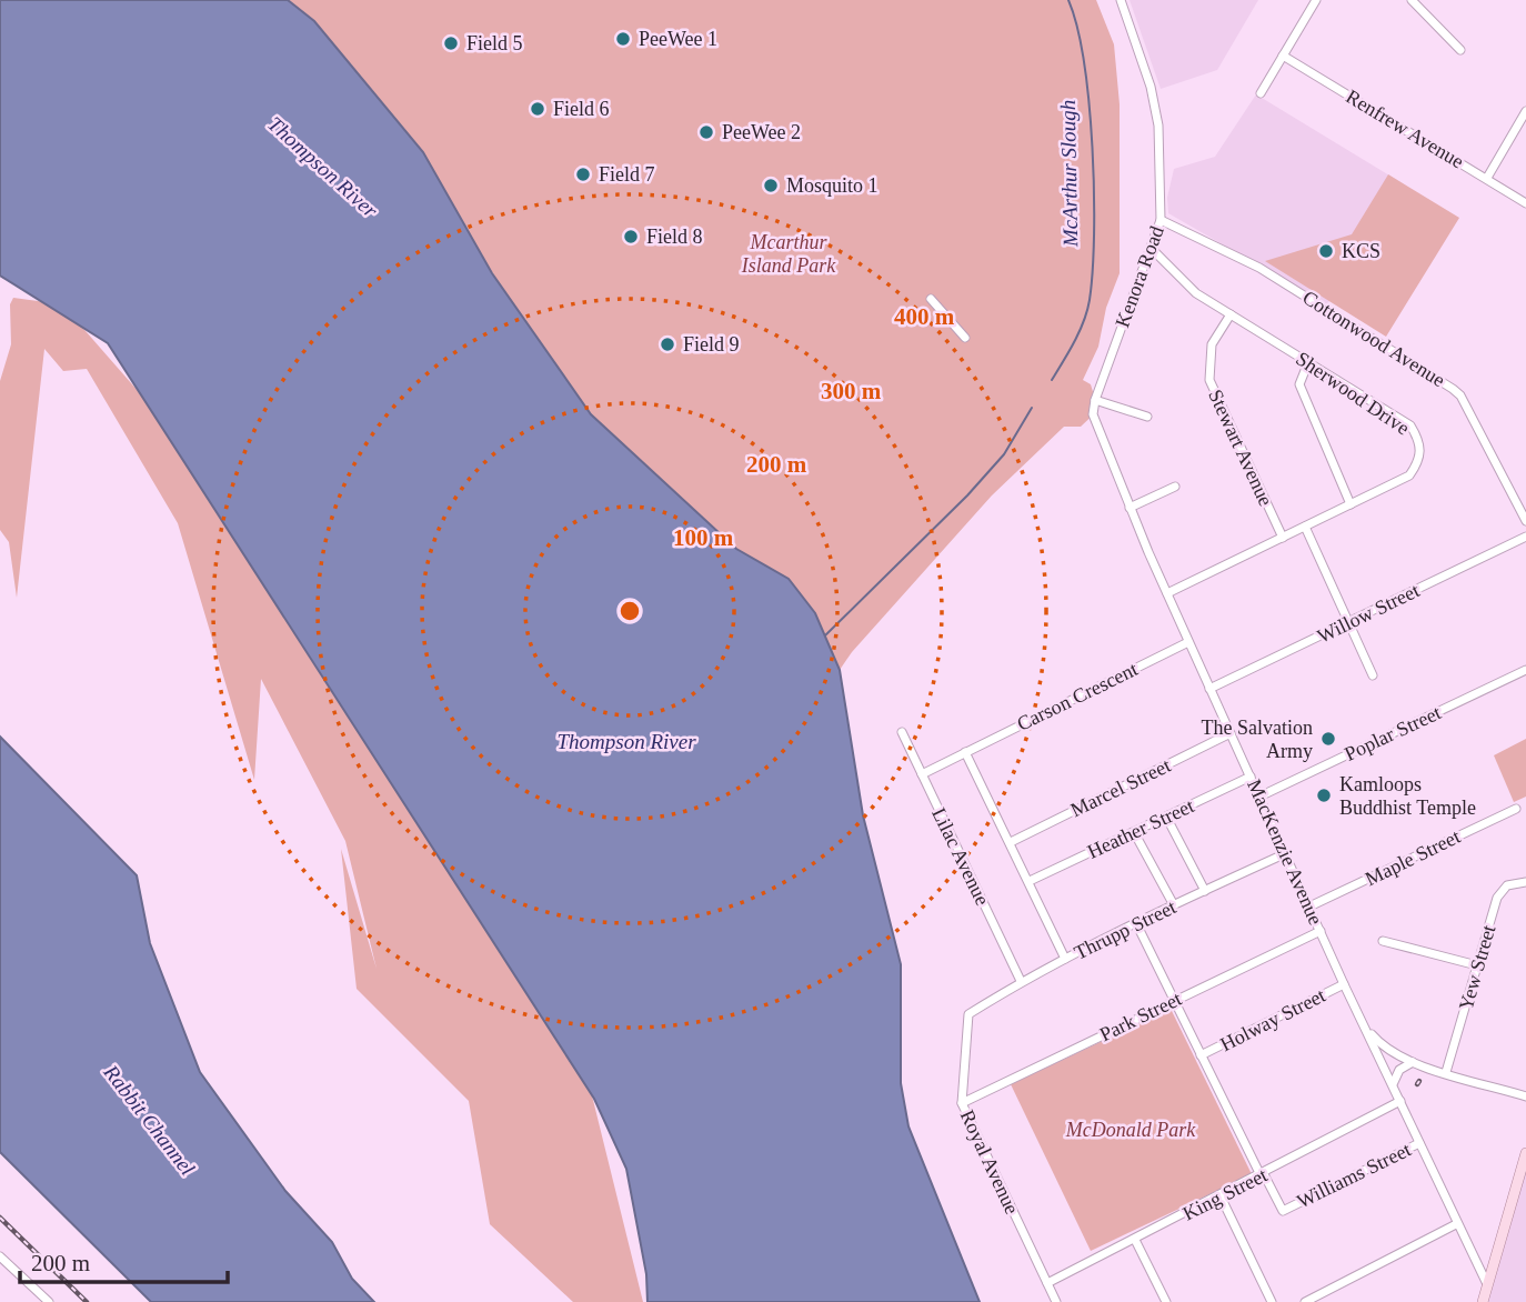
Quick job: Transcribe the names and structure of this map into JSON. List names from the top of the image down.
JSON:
{
  "streets": {
    "street": [
      "Renfrew Avenue",
      "Kenora Road",
      "Cottonwood Avenue",
      "Sherwood Drive",
      "Stewart Avenue",
      "Willow Street",
      "Carson Crescent",
      "Poplar Street",
      "Marcel Street",
      "Heather Street",
      "MacKenzie Avenue",
      "Lilac Avenue",
      "Maple Street",
      "Thrupp Street",
      "Yew Street",
      "Park Street",
      "Holway Street",
      "Royal Avenue",
      "Williams Street",
      "King Street"
    ]
  },
  "crossings": [
    ["Kenora Road", "Cottonwood Avenue"],
    ["Kenora Road", "Sherwood Drive"],
    ["Kenora Road", "MacKenzie Avenue"],
    ["Sherwood Drive", "Stewart Avenue"],
    ["Sherwood Drive", "MacKenzie Avenue"],
    ["Willow Street", "MacKenzie Avenue"],
    ["Carson Crescent", "MacKenzie Avenue"],
    ["Carson Crescent", "Lilac Avenue"],
    ["Poplar Street", "MacKenzie Avenue"],
    ["Marcel Street", "MacKenzie Avenue"],
    ["Heather Street", "MacKenzie Avenue"],
    ["MacKenzie Avenue", "Maple Street"],
    ["MacKenzie Avenue", "Thrupp Street"],
    ["MacKenzie Avenue", "Park Street"],
    ["MacKenzie Avenue", "Holway Street"],
    ["MacKenzie Avenue", "Williams Street"],
    ["MacKenzie Avenue", "King Street"],
    ["Lilac Avenue", "Thrupp Street"],
    ["Thrupp Street", "Royal Avenue"],
    ["Park Street", "Royal Avenue"],
    ["Royal Avenue", "King Street"],
    ["Williams Street", "King Street"]
  ],
  "water": ["Thompson River", "McArthur Slough", "Rabbit Channel"],
  "parks": ["Mcarthur Island Park", "McDonald Park"],
  "places": [
    "PeeWee 1",
    "Field 5",
    "Field 6",
    "PeeWee 2",
    "Field 7",
    "Mosquito 1",
    "Field 8",
    "KCS",
    "Field 9",
    "The Salvation Army",
    "Kamloops Buddhist Temple"
  ],
  "scale_bar": "200 m",
  "rings": [
    "400 m",
    "300 m",
    "200 m",
    "100 m"
  ]
}
